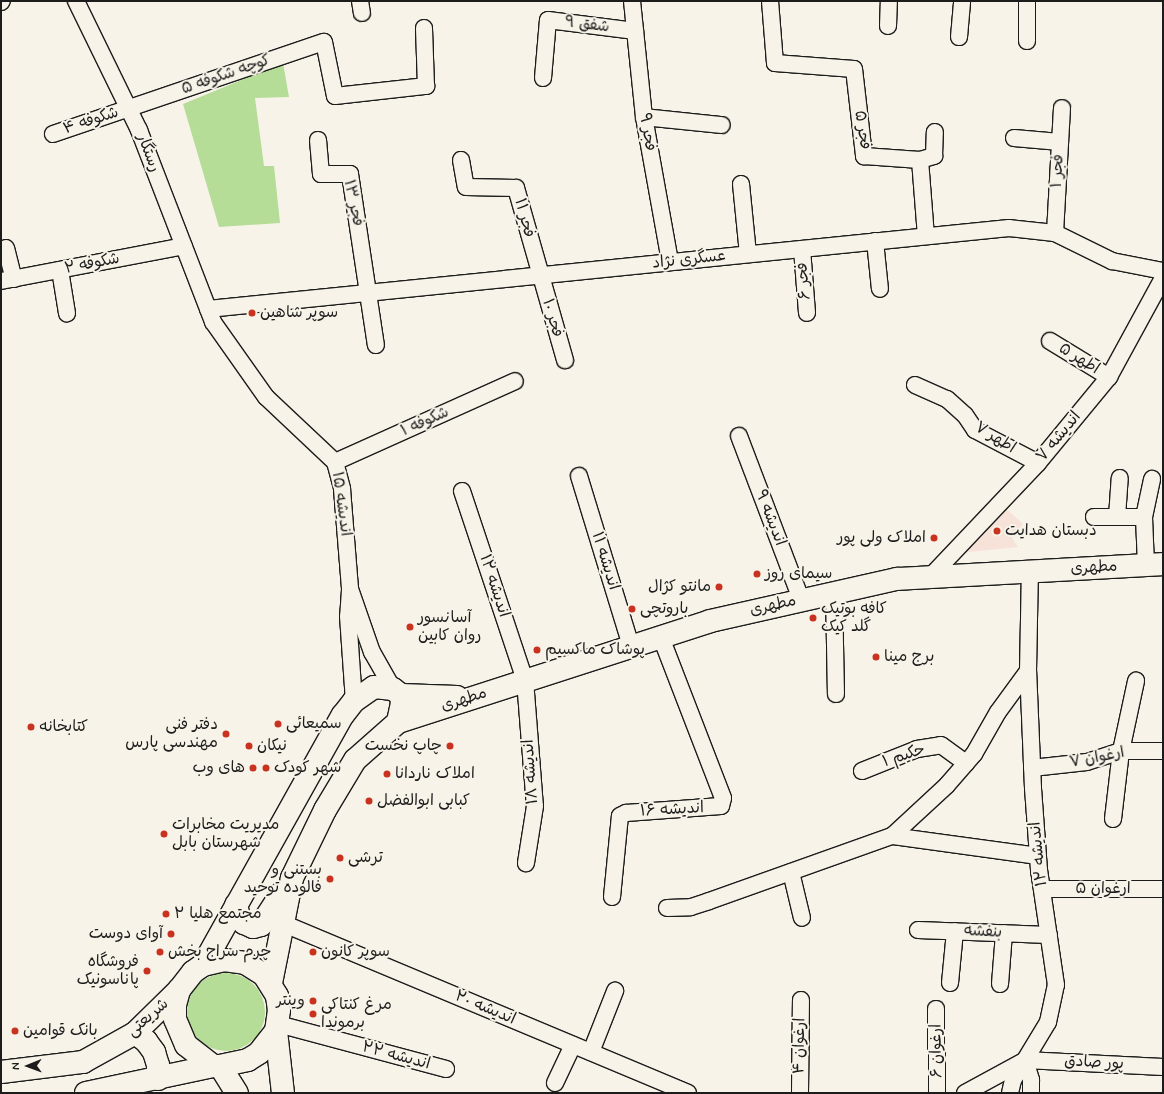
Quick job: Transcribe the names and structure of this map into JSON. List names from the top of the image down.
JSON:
{
  "streets": {
    "main road": ["مطهری", "شریعتی"],
    "street": [
      "شفق ۹",
      "کوچه شکوفه ۵",
      "شکوفه ۴",
      "فجر ۵",
      "فجر ۹",
      "رستگار",
      "فجر ۱",
      "فجر ۱۳",
      "فجر ۱۱",
      "عسگری نژاد",
      "شکوفه ۲",
      "فجر ۶",
      "فجر ۱۰",
      "اطهر ۵",
      "شکوفه ۱",
      "اندیشه ۷",
      "اطهر ۷",
      "اندیشه ۱۵",
      "اندیشه ۹",
      "اندیشه ۱۱",
      "اندیشه ١٣",
      "حکیم ۱",
      "ارغوان ۷",
      "اندیشه ۱۸",
      "اندیشه ۱۶",
      "اندیشه ۱۲",
      "ارغوان ۵",
      "بنفشه",
      "اندیشه ۲۰",
      "ارغوان ۴",
      "ارغوان ۶",
      "اندیشه ۲۲",
      "پور صادق"
    ]
  },
  "crossings": [
    ["شفق ۹", "فجر ۹"],
    ["کوچه شکوفه ۵", "شکوفه ۴"],
    ["کوچه شکوفه ۵", "رستگار"],
    ["شکوفه ۴", "رستگار"],
    ["فجر ۹", "عسگری نژاد"],
    ["رستگار", "عسگری نژاد"],
    ["رستگار", "شکوفه ۲"],
    ["رستگار", "اندیشه ۱۵"],
    ["فجر ۱", "عسگری نژاد"],
    ["فجر ۱۳", "عسگری نژاد"],
    ["فجر ۱۱", "عسگری نژاد"],
    ["فجر ۱۱", "فجر ۱۰"],
    ["عسگری نژاد", "فجر ۶"],
    ["عسگری نژاد", "فجر ۱۰"],
    ["عسگری نژاد", "اندیشه ۱۵"],
    ["اطهر ۵", "اندیشه ۷"],
    ["شکوفه ۱", "اندیشه ۱۵"],
    ["اندیشه ۷", "اطهر ۷"],
    ["اندیشه ۷", "مطهری"],
    ["اندیشه ۹", "مطهری"],
    ["اندیشه ۱۱", "مطهری"],
    ["مطهری", "اندیشه ١٣"],
    ["مطهری", "اندیشه ۱۸"],
    ["مطهری", "اندیشه ۱۶"],
    ["مطهری", "اندیشه ۱۲"],
    ["اندیشه ١٣", "اندیشه ۱۸"],
    ["ارغوان ۷", "اندیشه ۱۲"],
    ["اندیشه ۱۲", "ارغوان ۵"],
    ["اندیشه ۱۲", "بنفشه"],
    ["اندیشه ۱۲", "پور صادق"],
    ["شریعتی", "اندیشه ۲۲"]
  ],
  "places": [
    "سوپر شاهین",
    "دبستان هدایت",
    "املاک ولی پور",
    "سیمای روز",
    "مانتو کژال",
    "باروتچی",
    "کافه بوتیک گلد کیک",
    "آسانسور روان کابین",
    "پوشاک ماکسیم",
    "برج مینا",
    "سمیعائی",
    "کتابخانه",
    "دفتر فنی مهندسی پارس",
    "نیکان",
    "چاپ نخست",
    "های وب",
    "شهر کودک",
    "املاک ناردانا",
    "کبابی ابوالفضل",
    "مدیریت مخابرات شهرستان بابل",
    "ترشی",
    "بستنی و فالوده توحید",
    "مجتمع هلیا ۲",
    "آوای دوست",
    "چرم سراج بخش",
    "سوپر کانون",
    "فروشگاه پاناسونیک",
    "وینتر",
    "مرغ کنتاکی برموندا",
    "بانک قوامین"
  ],
  "north": "left"
}
